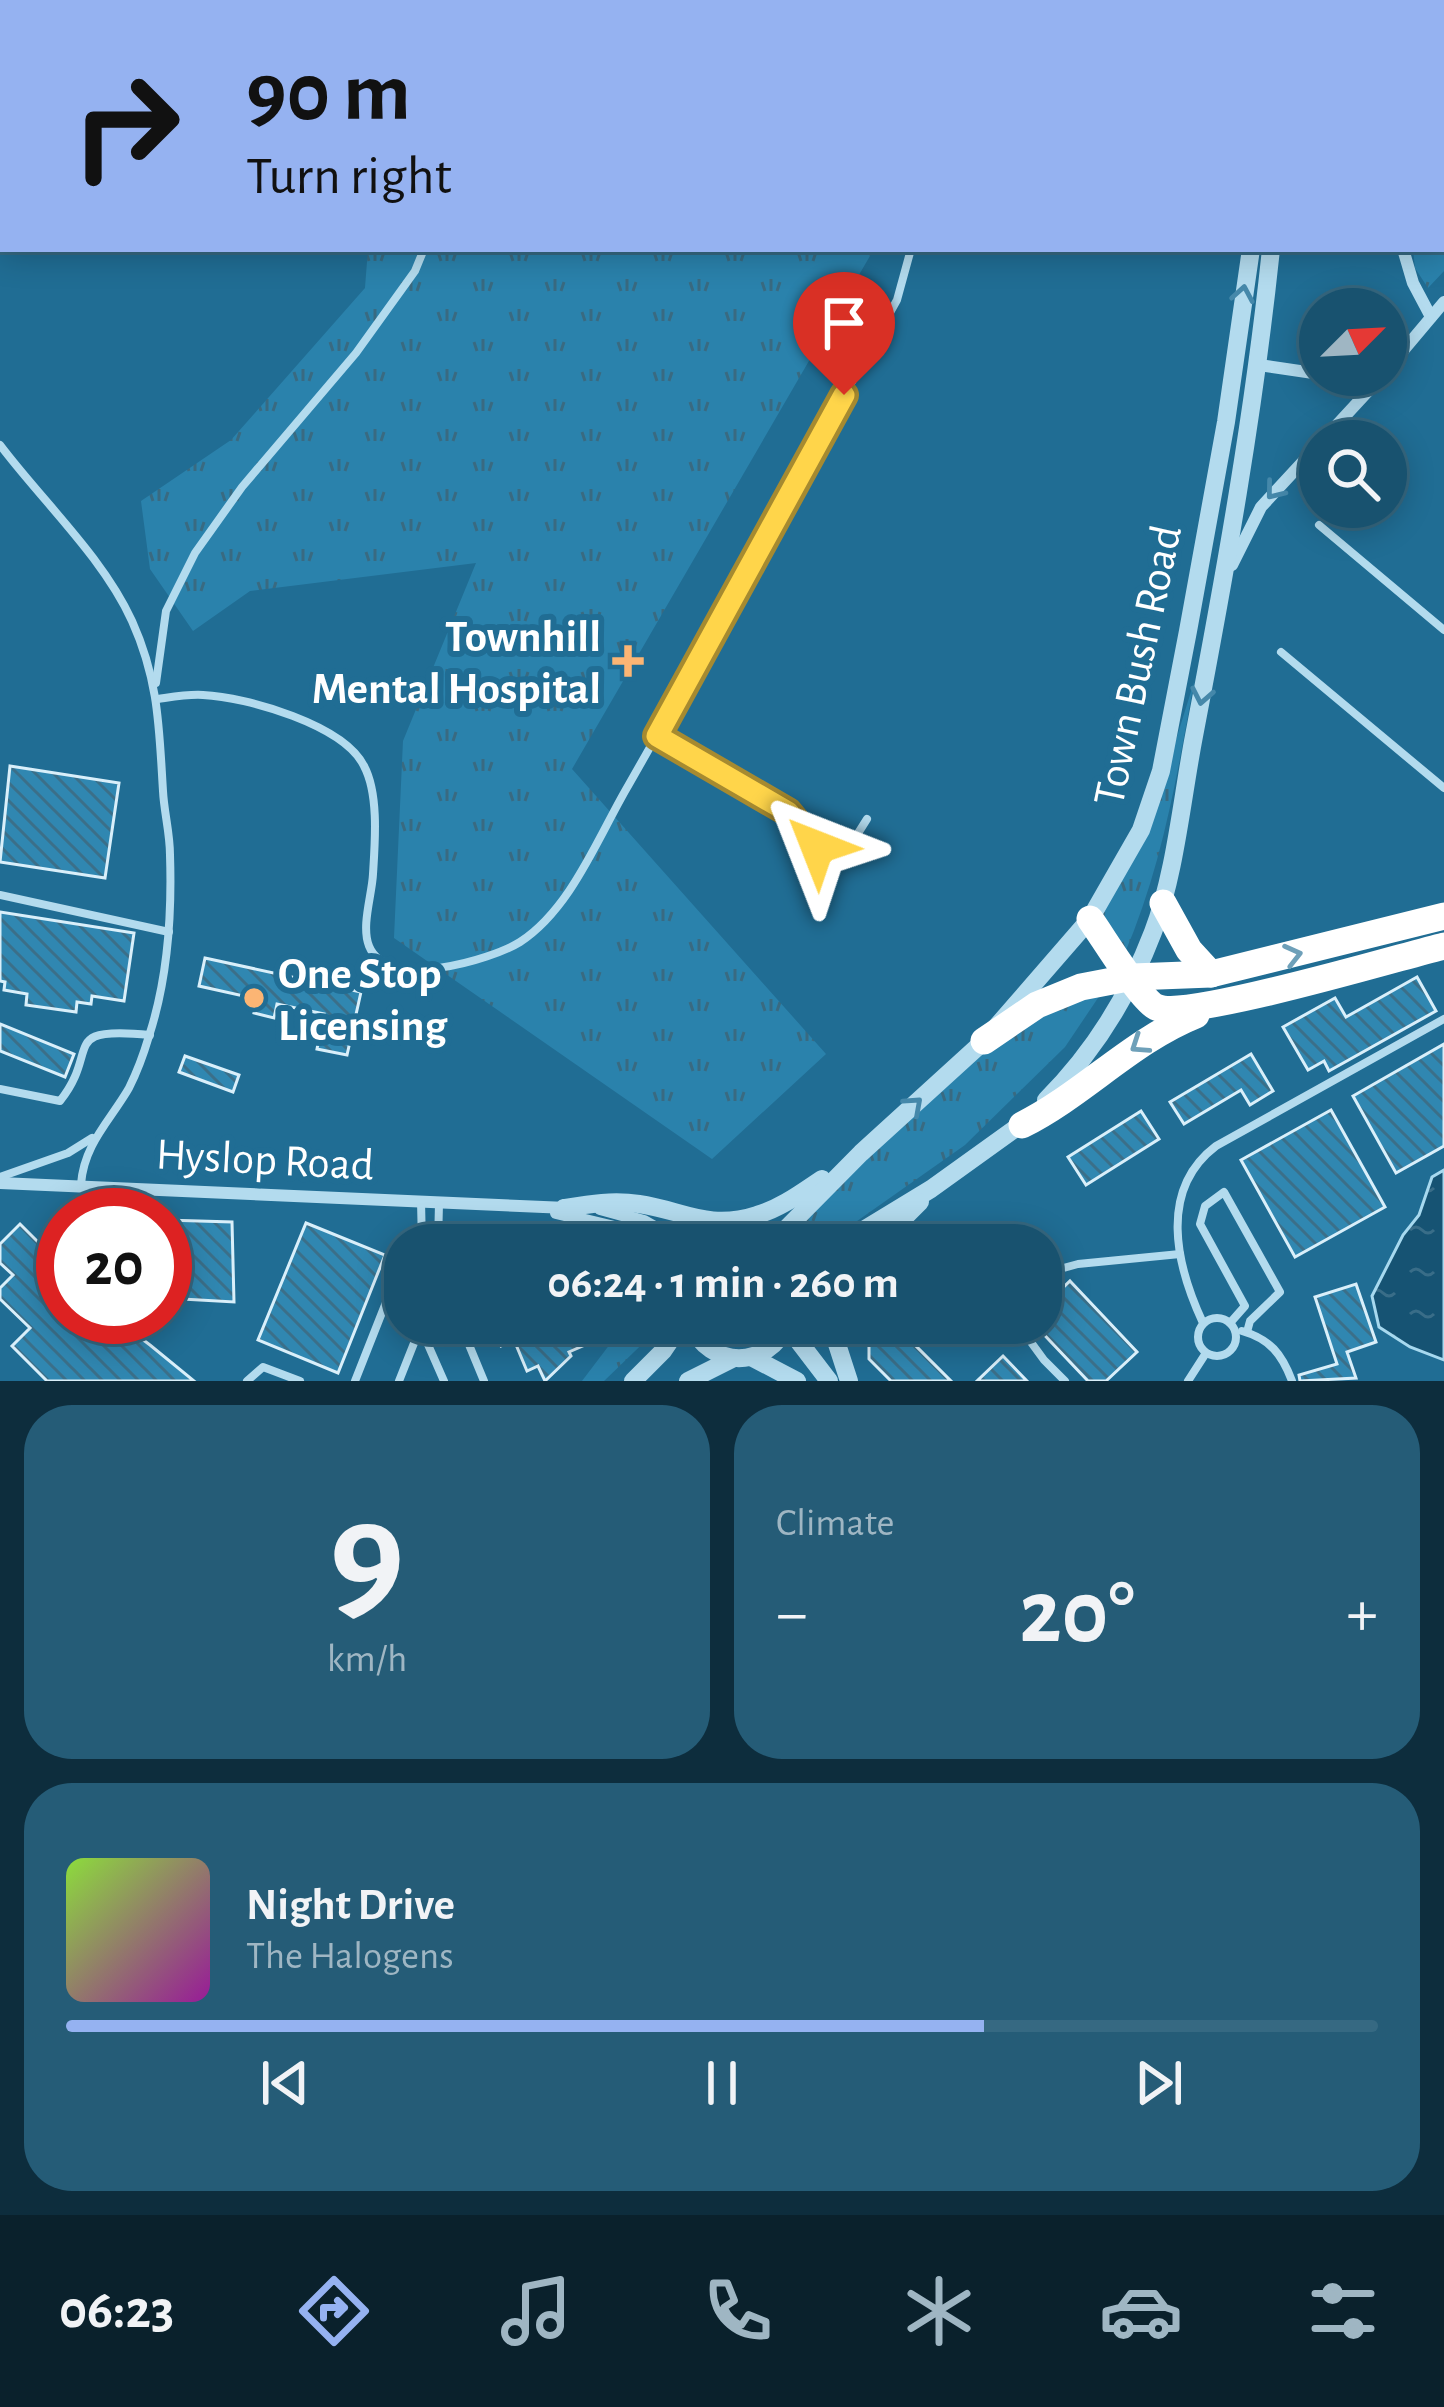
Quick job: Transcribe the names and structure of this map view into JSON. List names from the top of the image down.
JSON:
{
  "streets": {
    "street": ["Town Bush Road", "Hyslop Road"]
  },
  "places": {
    "health": ["Townhill Mental Hospital"],
    "other": ["One Stop Licensing"]
  },
  "north": "top right",
  "page": {
    "turn": ["90 m", "Turn right"],
    "limit": "20",
    "trip": "06:24 · 1 min · 260 m",
    "tile": [
      ["9", "km/h"],
      "Climate"
    ],
    "heat": ["−", "20°", "+"],
    "song": ["Night Drive", "The Halogens"],
    "tabs": "06:23"
  }
}
